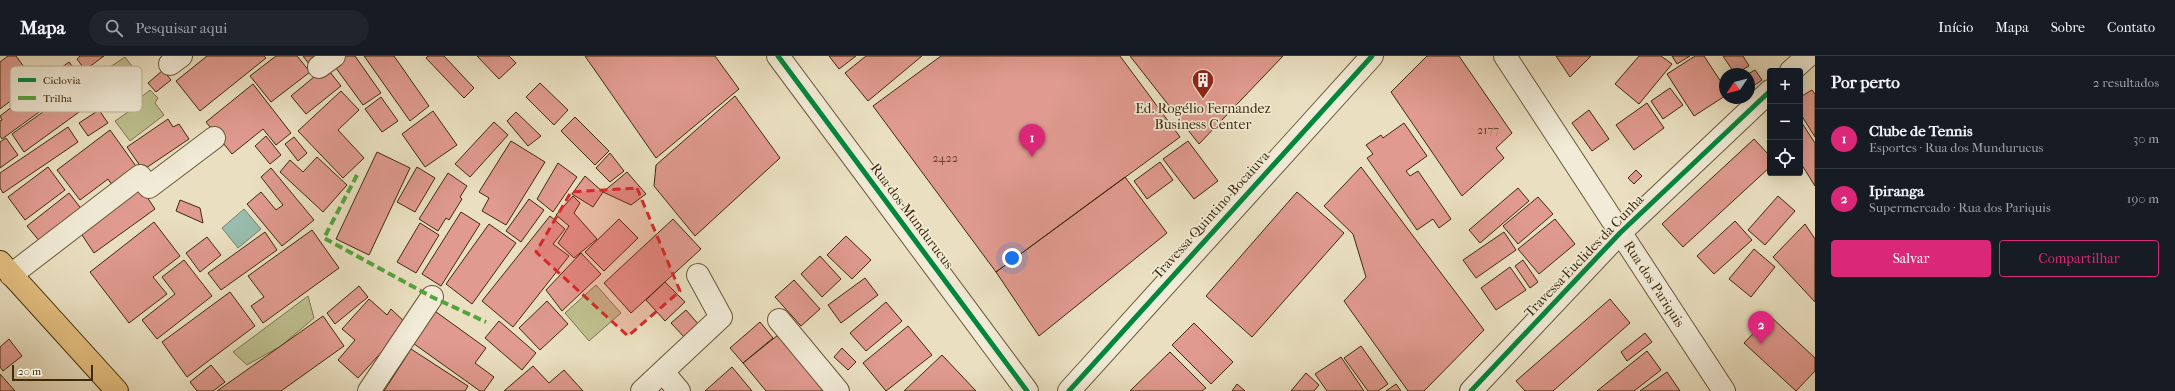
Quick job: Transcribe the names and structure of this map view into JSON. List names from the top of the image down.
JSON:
{
  "streets": {
    "street": [
      "Travessa Quintino Bocaiuva",
      "Rua dos Mundurucus",
      "Travessa Euclides da Cunha",
      "Rua dos Pariquis"
    ]
  },
  "crossings": [
    ["Travessa Euclides da Cunha", "Rua dos Pariquis"]
  ],
  "places": {
    "building": ["Ed. Rogélio Fernandez Business Center"]
  },
  "house_numbers": ["2177", "2422"],
  "legend": ["Ciclovia", "Trilha"],
  "scale_bar": "20 m",
  "north": "bottom left",
  "page": {
    "header": "Mapa",
    "search": "Pesquisar aqui",
    "nav": [
      "Início",
      "Mapa",
      "Sobre",
      "Contato"
    ],
    "heading": ["Por perto", "2 resultados"],
    "map_buttons": ["+", "−"],
    "list": [
      {
        "mark": "1",
        "name": "Clube de Tennis",
        "note": "Esportes · Rua dos Mundurucus",
        "value": "30 m"
      },
      {
        "mark": "2",
        "name": "Ipiranga",
        "note": "Supermercado · Rua dos Pariquis",
        "value": "190 m"
      }
    ],
    "pins": ["1", "2"],
    "buttons": ["Salvar", "Compartilhar"],
    "scale": "20 m"
  }
}
